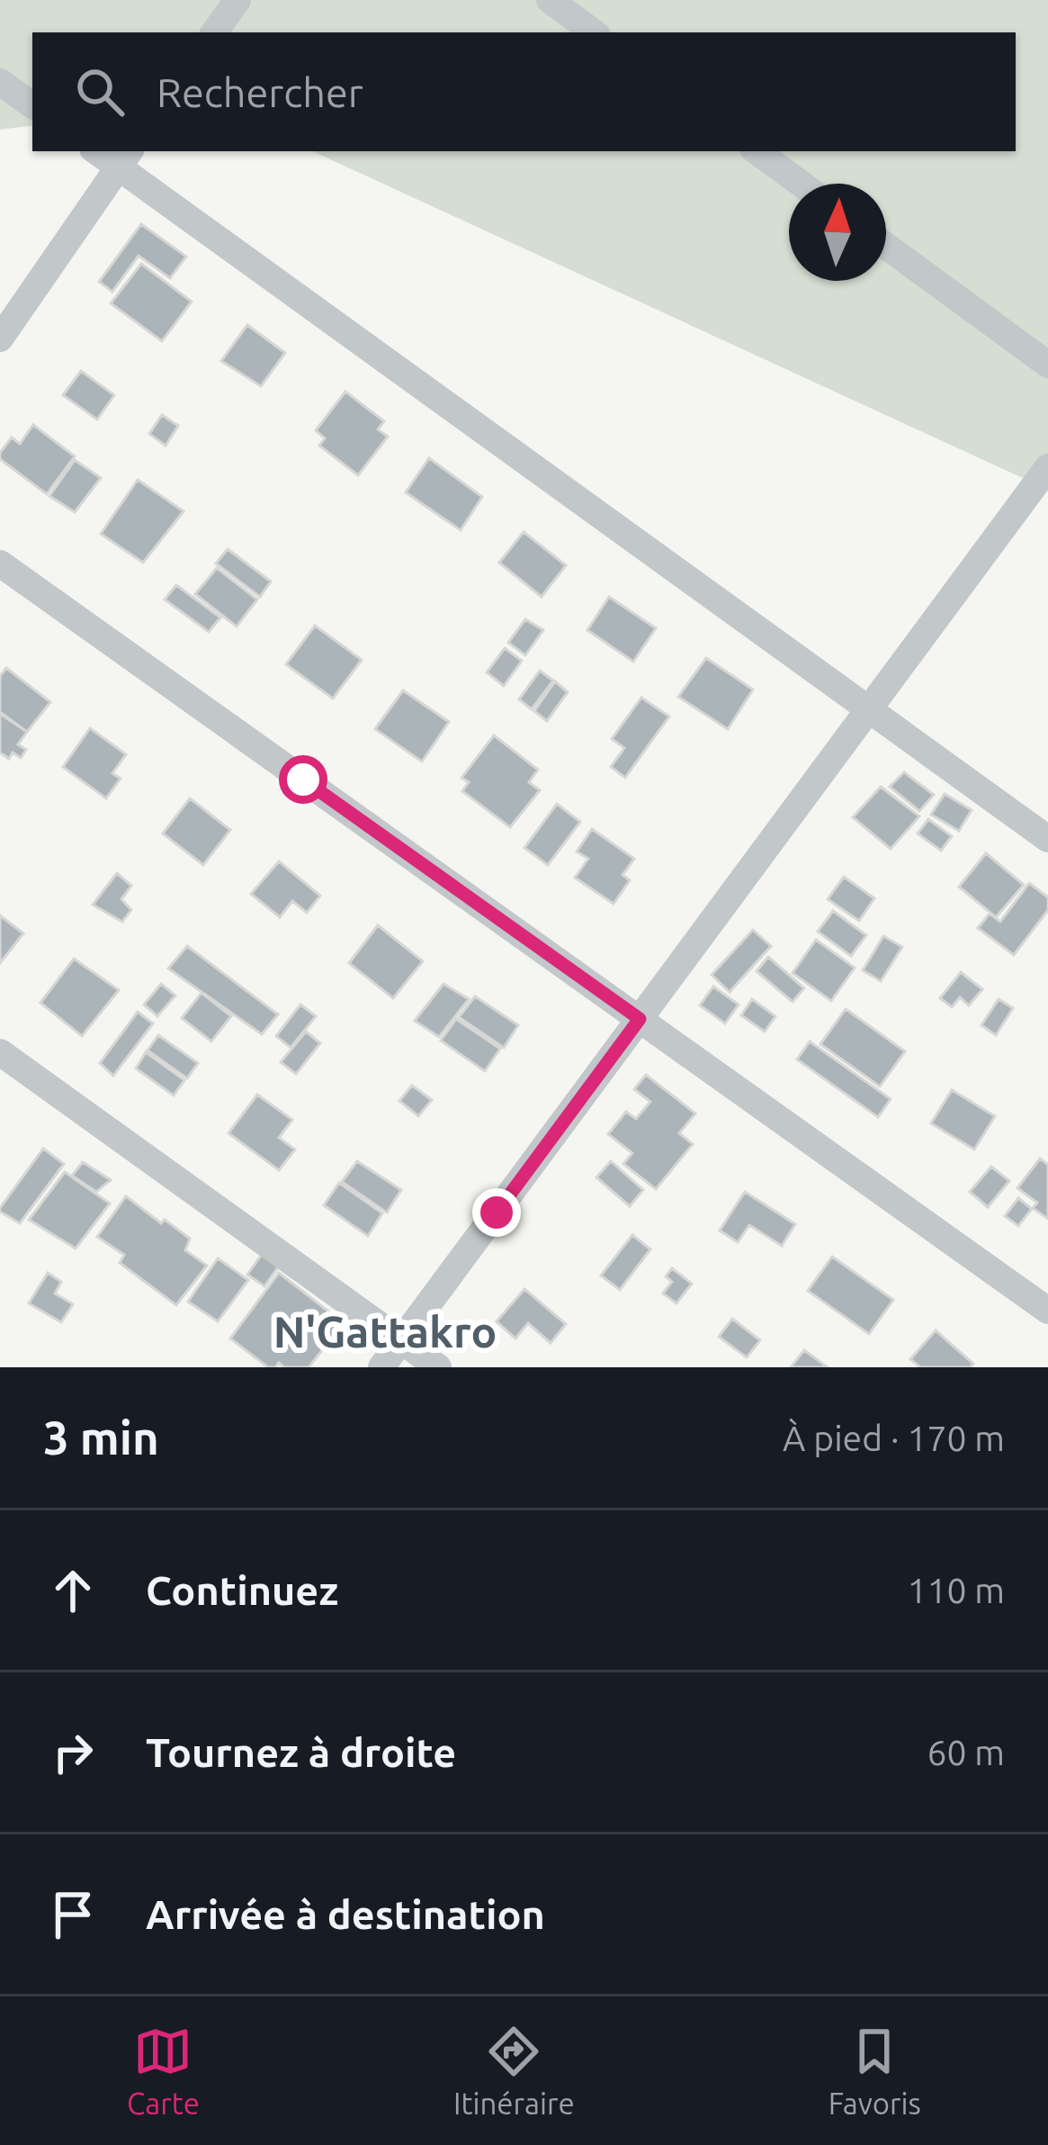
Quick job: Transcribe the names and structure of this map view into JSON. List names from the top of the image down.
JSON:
{
  "districts": ["N'Gattakro"],
  "north": "top",
  "page": {
    "search": "Rechercher",
    "heading": ["3 min", "À pied · 170 m"],
    "list": [
      ["Continuez", "110 m"],
      ["Tournez à droite", "60 m"],
      "Arrivée à destination"
    ],
    "nav": ["Carte", "Itinéraire", "Favoris"]
  }
}
